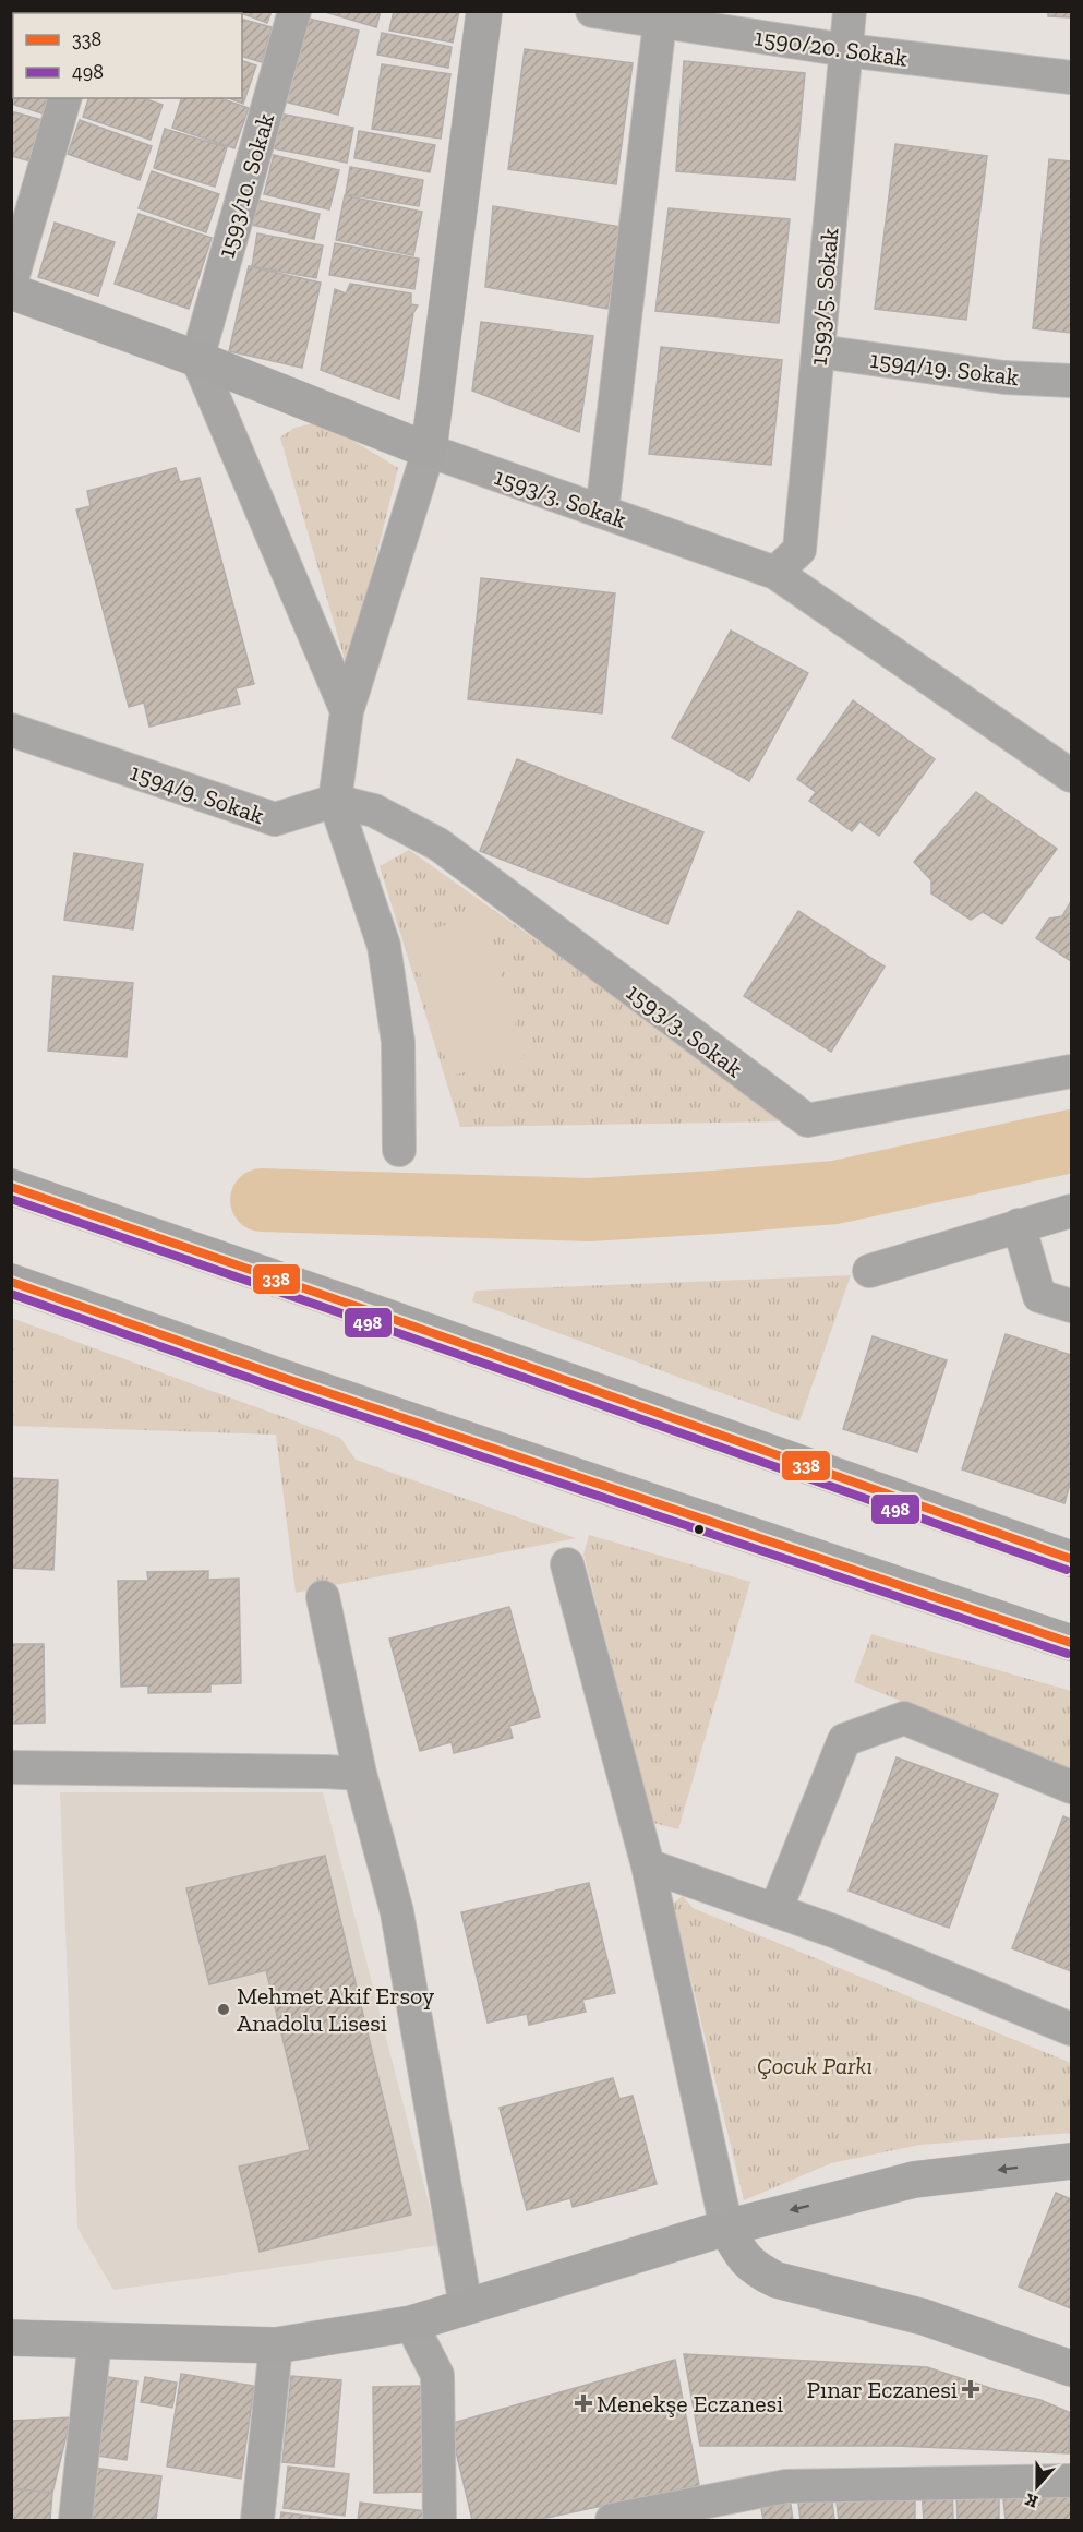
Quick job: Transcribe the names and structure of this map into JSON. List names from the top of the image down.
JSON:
{
  "streets": {
    "street": [
      "1590/20. Sokak",
      "1593/10. Sokak",
      "1593/5. Sokak",
      "1594/19. Sokak",
      "1593/3. Sokak",
      "1594/9. Sokak"
    ]
  },
  "crossings": [
    ["1590/20. Sokak", "1593/5. Sokak"],
    ["1593/10. Sokak", "1593/3. Sokak"],
    ["1593/5. Sokak", "1594/19. Sokak"],
    ["1593/5. Sokak", "1593/3. Sokak"],
    ["1593/3. Sokak", "1594/9. Sokak"]
  ],
  "parks": ["Çocuk Parkı"],
  "places": {
    "other": ["Mehmet Akif Ersoy Anadolu Lisesi"],
    "health": ["Pınar Eczanesi", "Menekşe Eczanesi"]
  },
  "lines": ["transit line 338", "transit line 498"],
  "legend": ["338", "498"],
  "north": "bottom"
}
